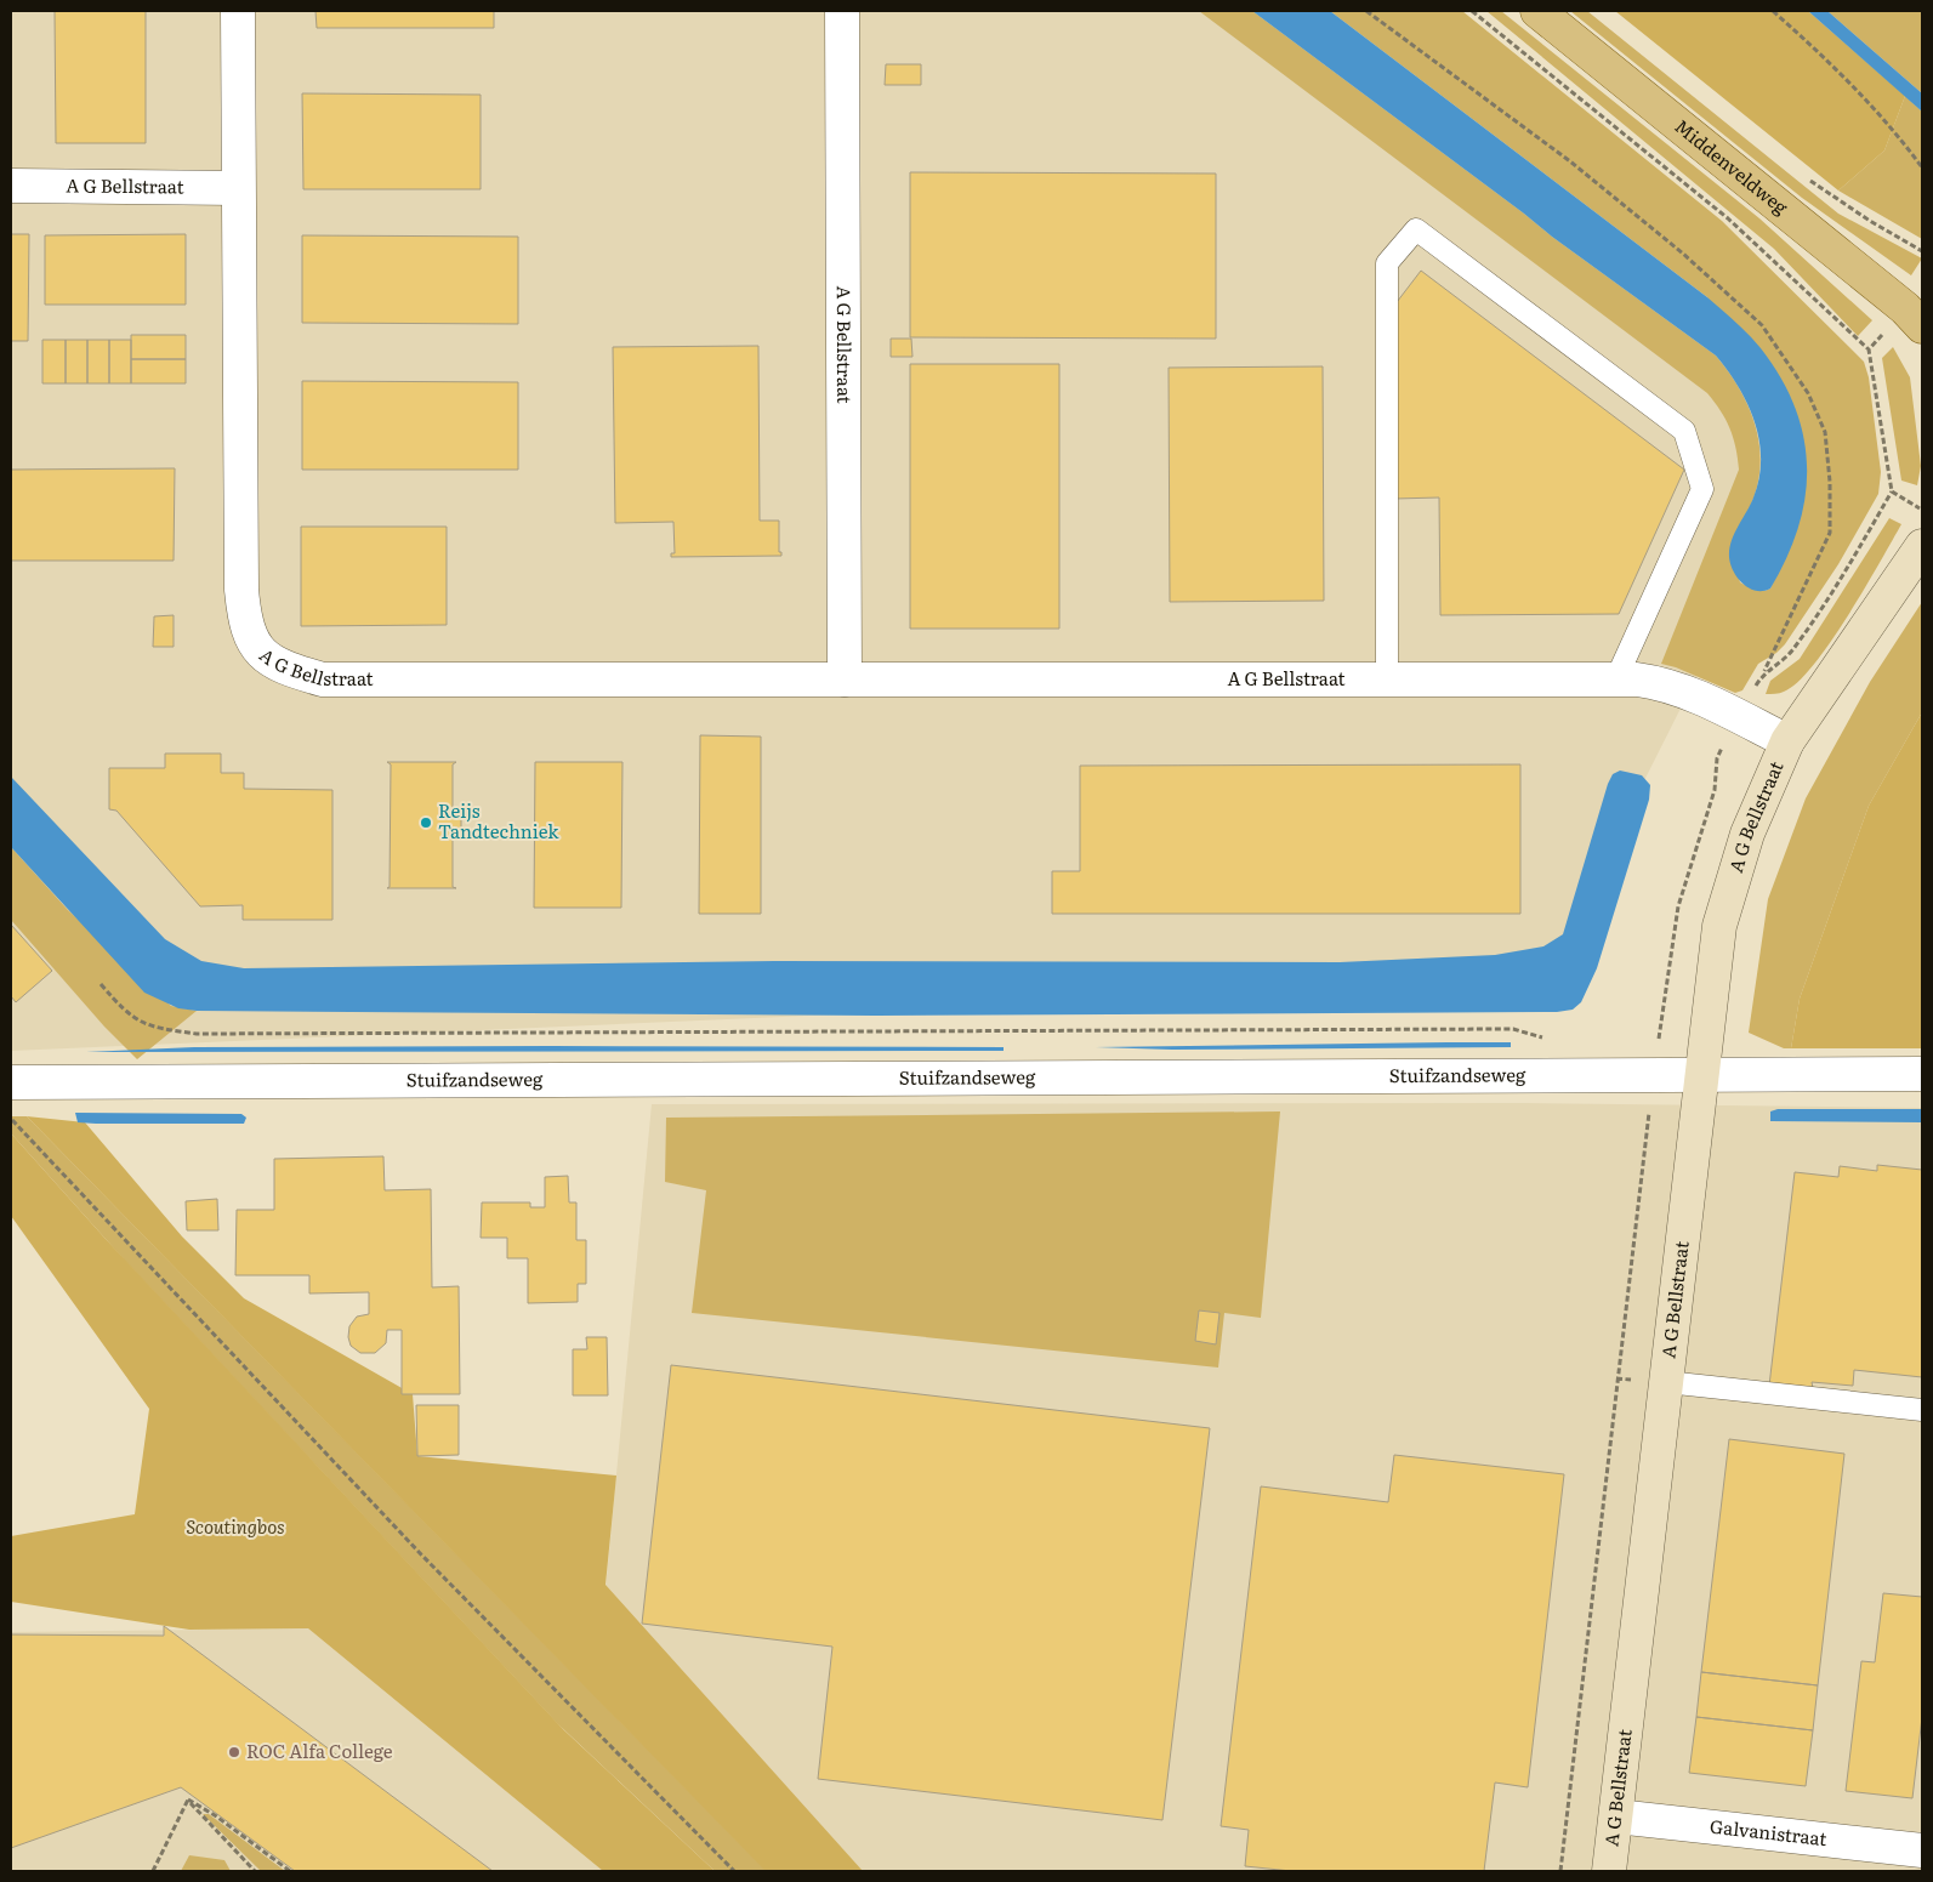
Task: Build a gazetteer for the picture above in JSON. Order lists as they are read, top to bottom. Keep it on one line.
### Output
{"streets":{"main road":["Middenveldweg"],"street":["A G Bellstraat","Stuifzandseweg","Galvanistraat"]},"crossings":[["A G Bellstraat","Stuifzandseweg"],["A G Bellstraat","Galvanistraat"]],"parks":["Scoutingbos"],"places":["Reijs Tandtechniek","ROC Alfa College"]}
